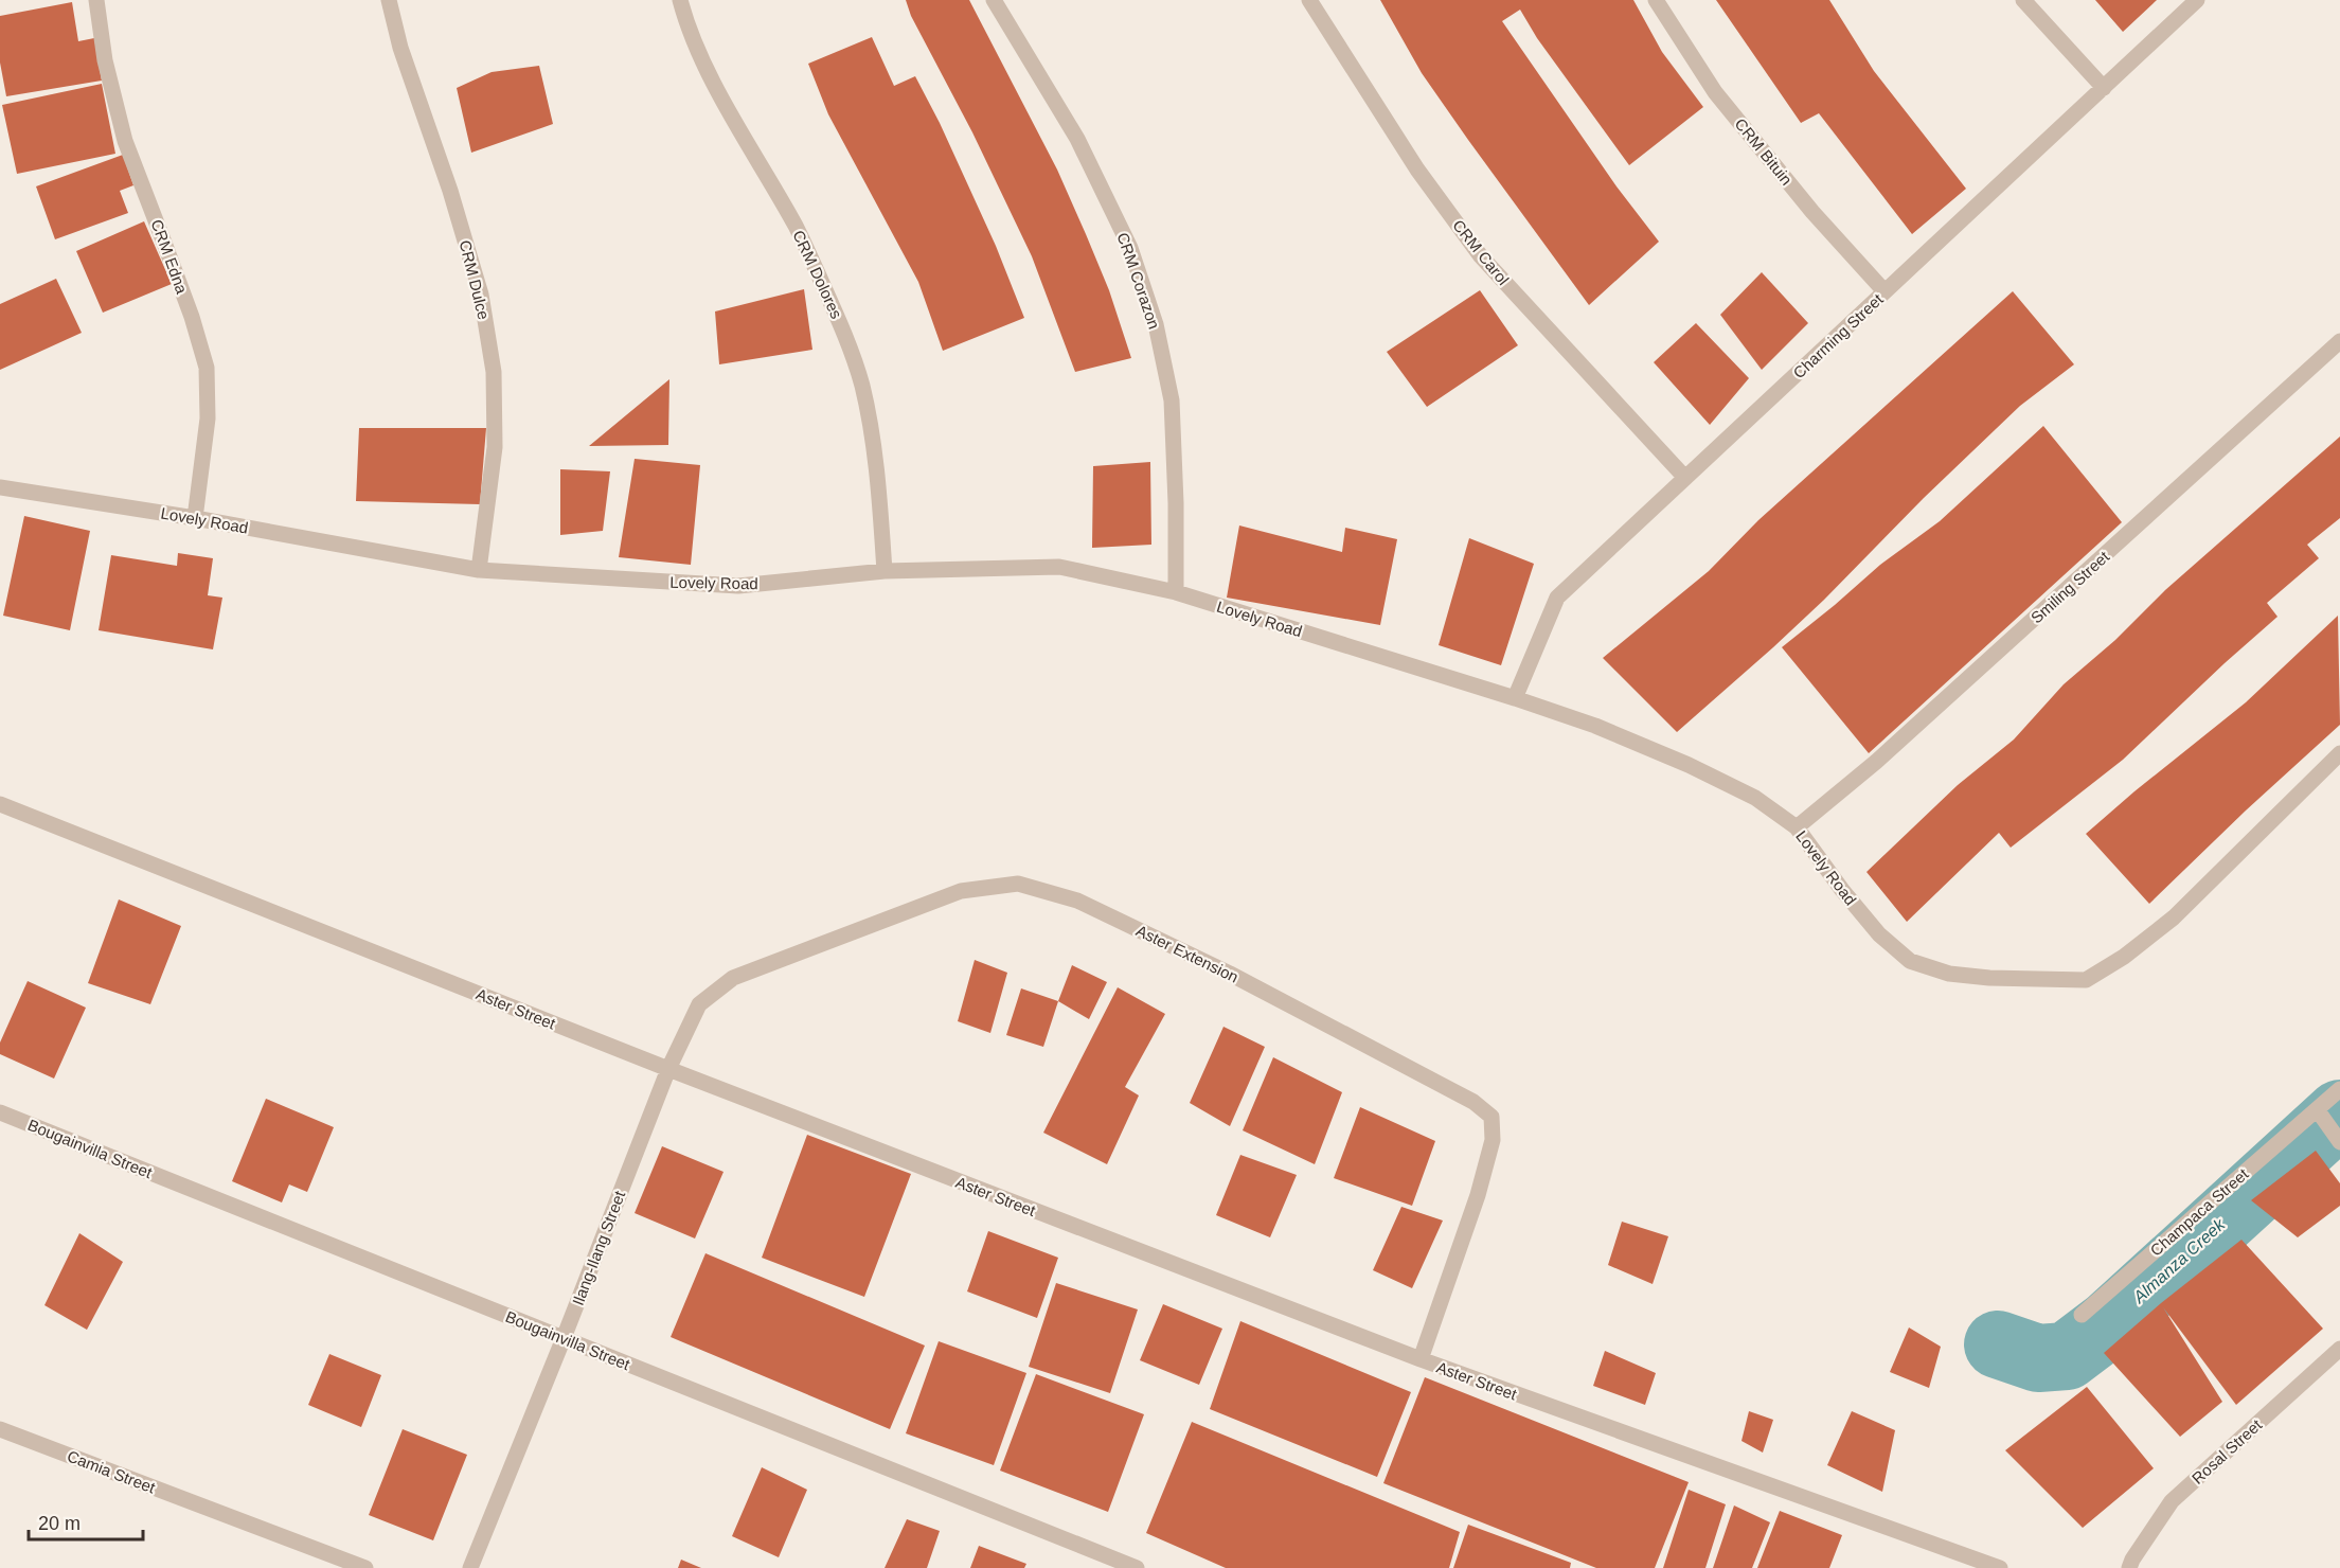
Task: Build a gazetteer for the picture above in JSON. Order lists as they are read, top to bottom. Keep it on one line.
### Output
{"streets":{"street":["CRM Bituin","CRM Carol","CRM Edna","CRM Dolores","CRM Dulce","CRM Corazon","Charming Street","Lovely Road","Smiling Street","Aster Extension","Aster Street","Bougainvilla Street","Champaca Street","Ilang-Ilang Street","Rosal Street","Camia Street"]},"crossings":[["CRM Bituin","Charming Street"],["CRM Carol","Charming Street"],["CRM Edna","Lovely Road"],["CRM Dolores","Lovely Road"],["CRM Dulce","Lovely Road"],["CRM Corazon","Lovely Road"],["Charming Street","Lovely Road"],["Lovely Road","Smiling Street"],["Aster Extension","Aster Street"],["Aster Extension","Ilang-Ilang Street"],["Aster Street","Ilang-Ilang Street"],["Bougainvilla Street","Ilang-Ilang Street"]],"water":["Almanza Creek"],"scale_bar":"20 m"}
